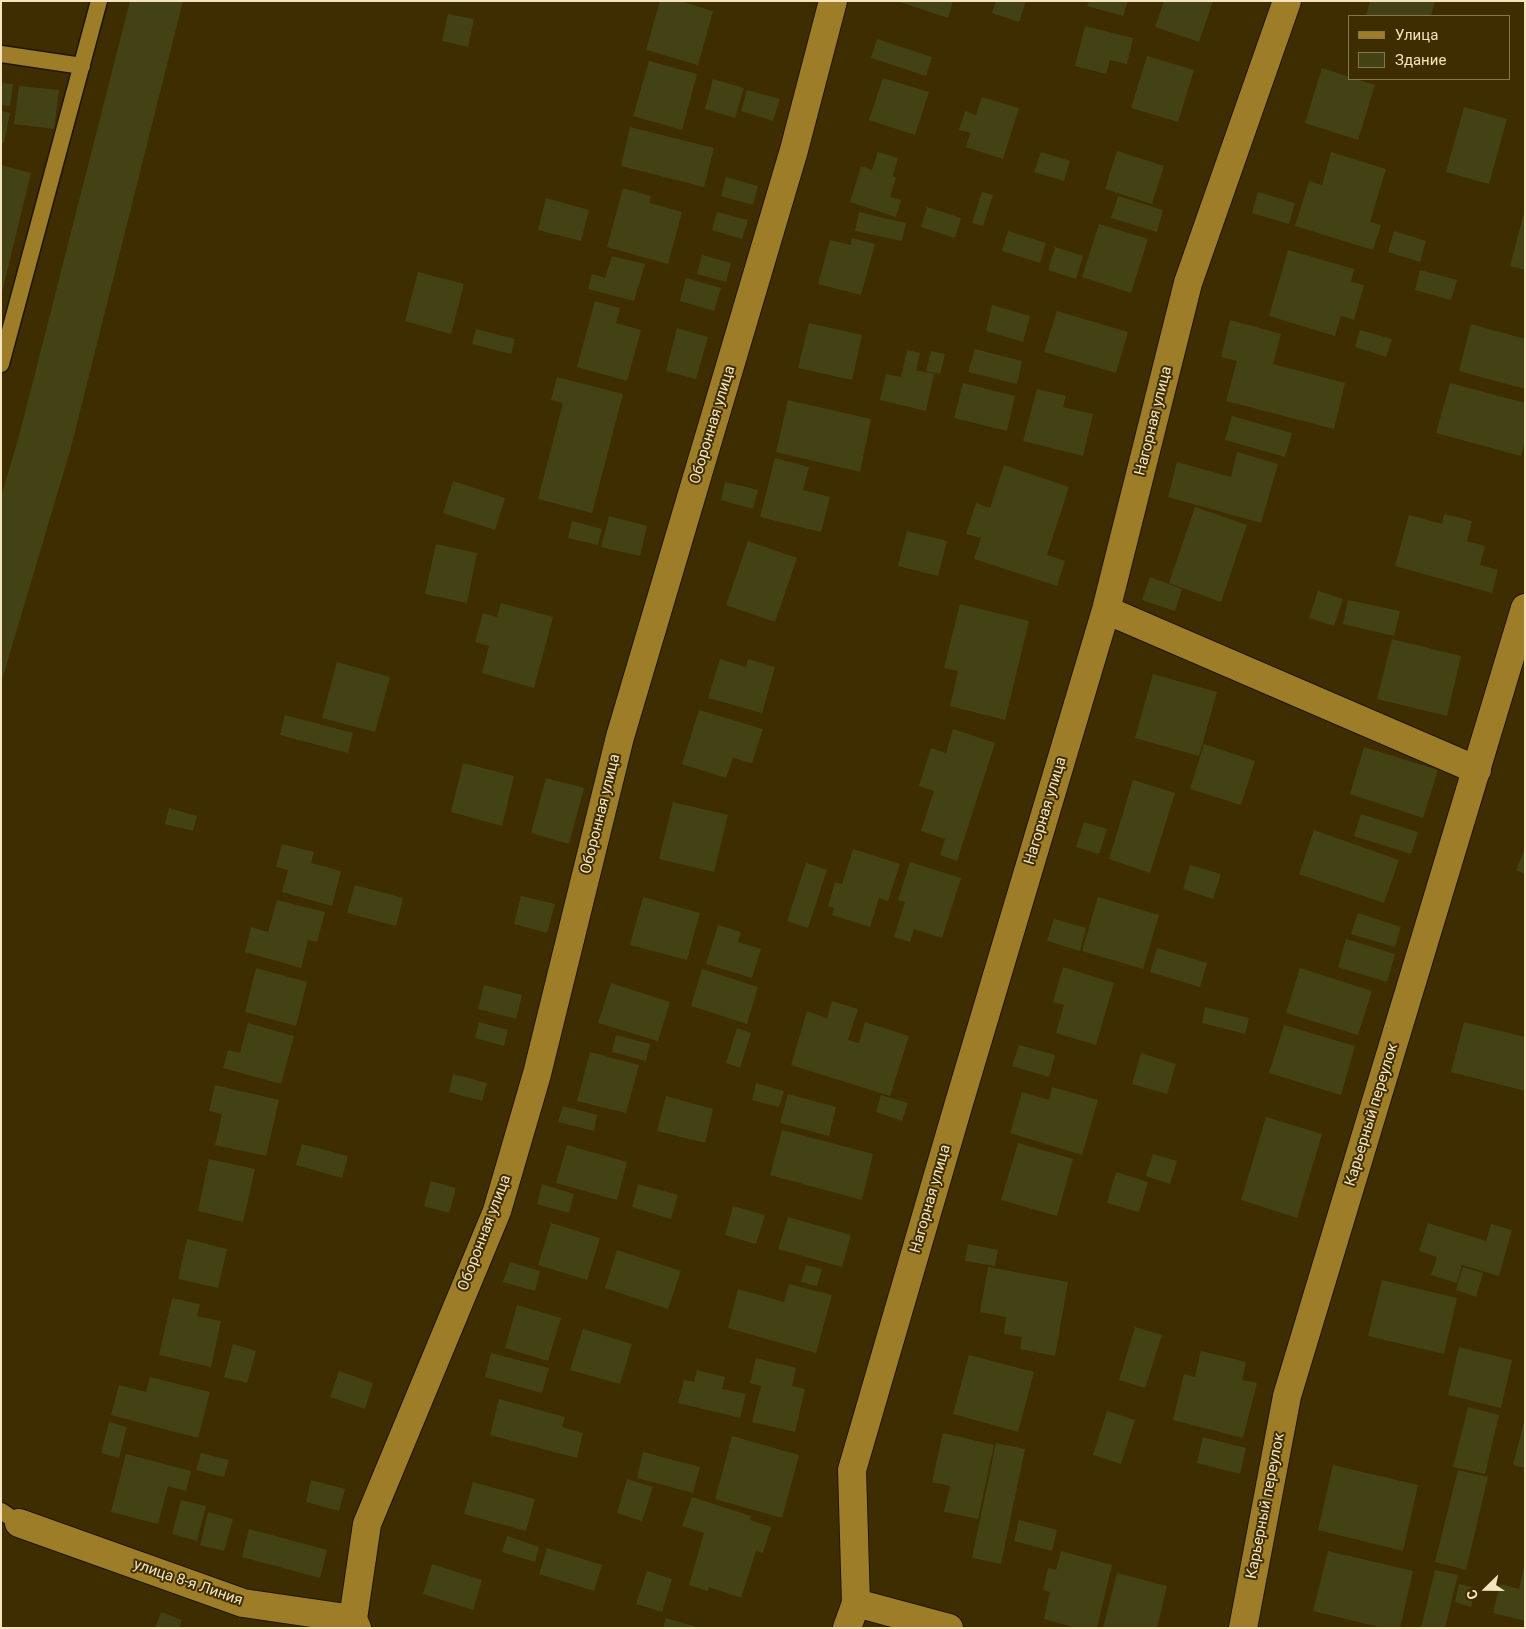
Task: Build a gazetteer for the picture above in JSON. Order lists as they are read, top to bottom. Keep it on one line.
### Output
{"streets":{"street":["Нагорная улица","Оборонная улица","Карьерный переулок","улица 8-я Линия"]},"crossings":[["Оборонная улица","улица 8-я Линия"]],"legend":["Улица","Здание"],"north":"left"}
